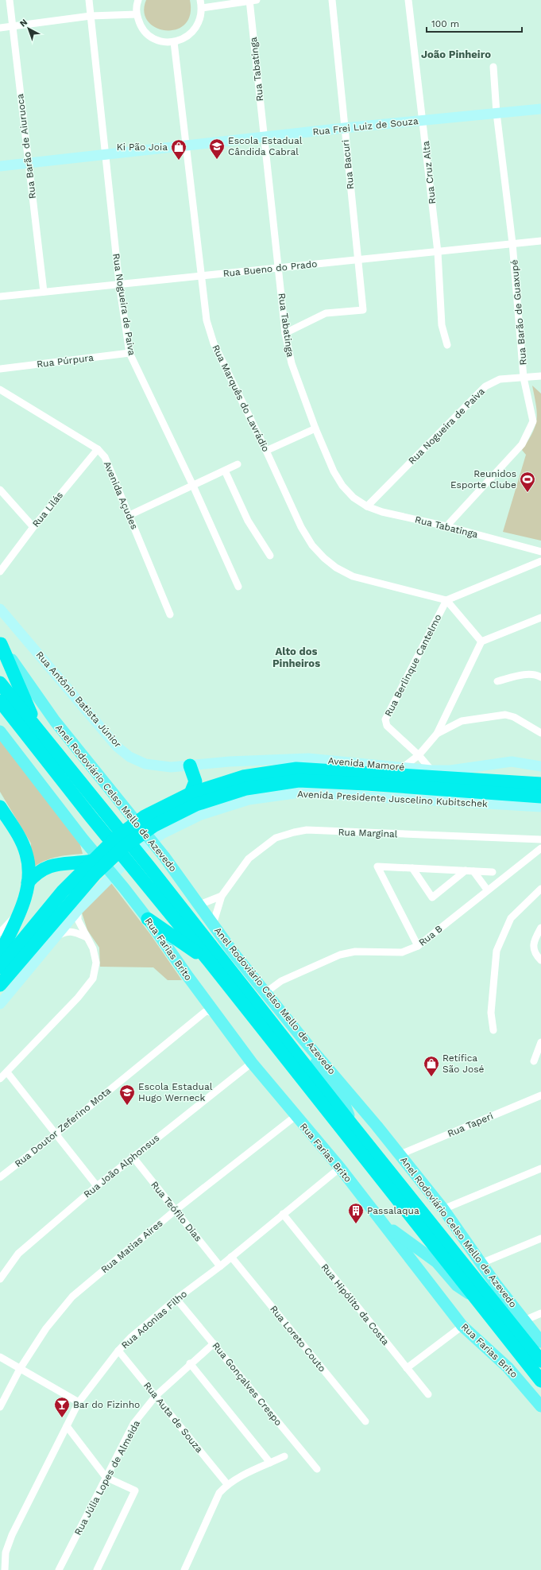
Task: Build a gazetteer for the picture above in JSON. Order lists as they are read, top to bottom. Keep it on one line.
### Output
{"streets":{"highway":["Anel Rodoviário Celso Mello de Azevedo","Avenida Presidente Juscelino Kubitschek"],"main road":["Rua Farias Brito"],"street":["Rua Tabatinga","Rua Frei Luiz de Souza","Rua Barão de Aiuruoca","Rua Bacuri","Rua Cruz Alta","Rua Bueno do Prado","Rua Nogueira de Paiva","Rua Barão de Guaxupé","Rua Púrpura","Rua Marquês do Lavrádio","Avenida Açudes","Rua Lilás","Rua Berlinque Cantelmo","Rua Antônio Batista Júnior","Avenida Mamoré","Rua Marginal","Rua B","Rua Taperi","Rua Doutor Zeferino Mota","Rua João Alphonsus","Rua Teófilo Dias","Rua Matias Aires","Rua Hipólito da Costa","Rua Adonias Filho","Rua Loreto Couto","Rua Gonçalves Crespo","Rua Auta de Souza","Rua Júlia Lopes de Almeida"]},"crossings":[["Rua Tabatinga","Rua Frei Luiz de Souza"],["Rua Tabatinga","Rua Bacuri"],["Rua Tabatinga","Rua Bueno do Prado"],["Rua Tabatinga","Rua Nogueira de Paiva"],["Rua Tabatinga","Rua Barão de Guaxupé"],["Rua Frei Luiz de Souza","Rua Barão de Aiuruoca"],["Rua Frei Luiz de Souza","Rua Bacuri"],["Rua Frei Luiz de Souza","Rua Cruz Alta"],["Rua Frei Luiz de Souza","Rua Nogueira de Paiva"],["Rua Frei Luiz de Souza","Rua Barão de Guaxupé"],["Rua Frei Luiz de Souza","Rua Marquês do Lavrádio"],["Rua Barão de Aiuruoca","Rua Bueno do Prado"],["Rua Bacuri","Rua Bueno do Prado"],["Rua Cruz Alta","Rua Bueno do Prado"],["Rua Bueno do Prado","Rua Nogueira de Paiva"],["Rua Bueno do Prado","Rua Barão de Guaxupé"],["Rua Bueno do Prado","Rua Marquês do Lavrádio"],["Rua Nogueira de Paiva","Rua Barão de Guaxupé"],["Rua Nogueira de Paiva","Rua Púrpura"],["Rua Marquês do Lavrádio","Rua Berlinque Cantelmo"],["Avenida Açudes","Rua Lilás"],["Rua Berlinque Cantelmo","Avenida Mamoré"],["Rua Antônio Batista Júnior","Avenida Mamoré"],["Anel Rodoviário Celso Mello de Azevedo","Rua Marginal"],["Anel Rodoviário Celso Mello de Azevedo","Rua B"],["Anel Rodoviário Celso Mello de Azevedo","Rua Taperi"],["Rua Farias Brito","Rua Doutor Zeferino Mota"],["Rua Farias Brito","Rua João Alphonsus"],["Rua Farias Brito","Rua Matias Aires"],["Rua Farias Brito","Rua Adonias Filho"],["Rua João Alphonsus","Rua Teófilo Dias"],["Rua Teófilo Dias","Rua Matias Aires"],["Rua Teófilo Dias","Rua Adonias Filho"],["Rua Hipólito da Costa","Rua Adonias Filho"],["Rua Adonias Filho","Rua Loreto Couto"],["Rua Adonias Filho","Rua Gonçalves Crespo"],["Rua Adonias Filho","Rua Auta de Souza"],["Rua Gonçalves Crespo","Rua Júlia Lopes de Almeida"],["Rua Auta de Souza","Rua Júlia Lopes de Almeida"]],"districts":["João Pinheiro","Alto dos Pinheiros"],"places":{"school or university":["Escola Estadual Cândida Cabral","Escola Estadual Hugo Werneck"],"shop":["Ki Pão Joia","Retífica São José"],"sports":["Reunidos Esporte Clube"],"building":["Passalaqua"],"bar":["Bar do Fizinho"]},"scale_bar":"100 m","north":"top left"}
